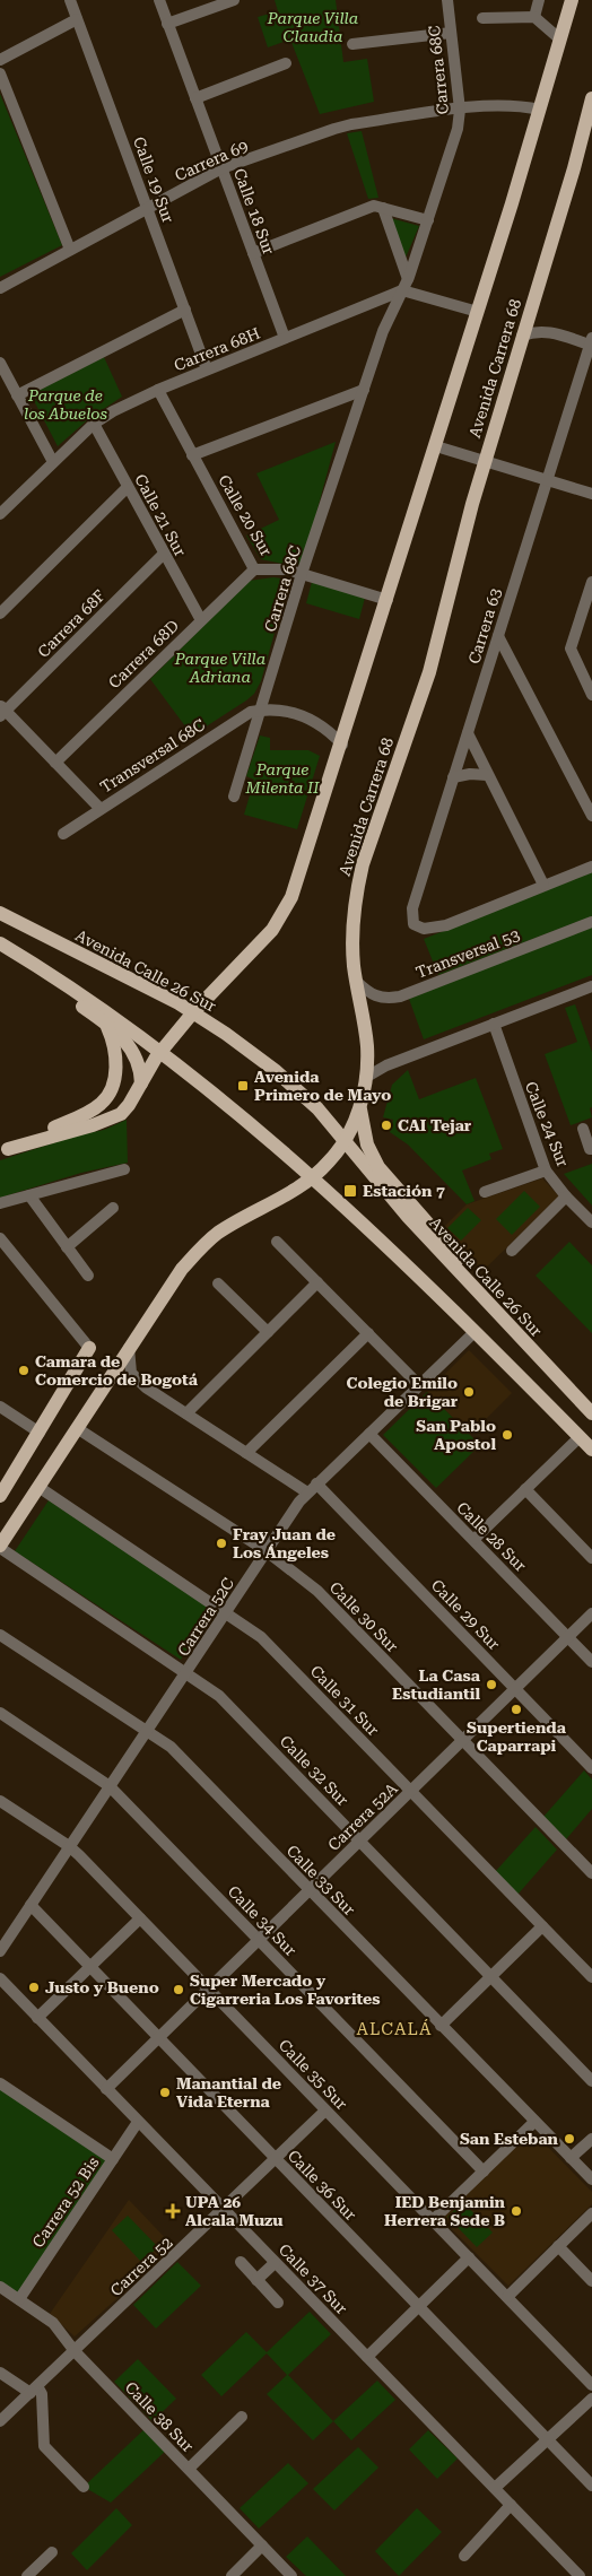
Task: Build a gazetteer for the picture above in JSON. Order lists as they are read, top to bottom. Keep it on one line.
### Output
{"streets":{"main road":["Avenida Carrera 68","Avenida Calle 26 Sur"],"street":["Carrera 68C","Carrera 69","Calle 19 Sur","Calle 18 Sur","Carrera 68H","Calle 21 Sur","Calle 20 Sur","Carrera 68F","Carrera 63","Carrera 68D","Transversal 68C","Transversal 53","Calle 24 Sur","Calle 28 Sur","Calle 29 Sur","Carrera 52C","Calle 30 Sur","Calle 31 Sur","Calle 32 Sur","Carrera 52A","Calle 33 Sur","Calle 34 Sur","Calle 35 Sur","Calle 36 Sur","Carrera 52 Bis","Carrera 52","Calle 37 Sur","Calle 38 Sur"]},"crossings":[["Carrera 68C","Carrera 69"],["Carrera 68C","Carrera 68H"],["Carrera 68C","Calle 20 Sur"],["Carrera 68C","Transversal 68C"],["Carrera 69","Calle 19 Sur"],["Carrera 69","Calle 18 Sur"],["Carrera 69","Avenida Carrera 68"],["Calle 19 Sur","Carrera 68H"],["Calle 18 Sur","Carrera 68H"],["Carrera 68H","Calle 21 Sur"],["Carrera 68H","Calle 20 Sur"],["Avenida Carrera 68","Calle 20 Sur"],["Avenida Carrera 68","Transversal 53"],["Avenida Carrera 68","Calle 30 Sur"],["Avenida Carrera 68","Calle 31 Sur"],["Avenida Carrera 68","Calle 32 Sur"],["Calle 21 Sur","Carrera 68F"],["Calle 21 Sur","Carrera 68D"],["Calle 20 Sur","Carrera 68D"],["Calle 28 Sur","Carrera 52C"],["Calle 28 Sur","Carrera 52A"],["Calle 29 Sur","Carrera 52C"],["Calle 29 Sur","Carrera 52A"],["Carrera 52C","Calle 30 Sur"],["Carrera 52C","Calle 31 Sur"],["Carrera 52C","Calle 32 Sur"],["Carrera 52C","Calle 33 Sur"],["Carrera 52C","Calle 34 Sur"],["Carrera 52C","Calle 35 Sur"],["Carrera 52C","Calle 36 Sur"],["Calle 30 Sur","Carrera 52A"],["Calle 31 Sur","Carrera 52A"],["Calle 32 Sur","Carrera 52A"],["Carrera 52A","Calle 33 Sur"],["Carrera 52A","Calle 34 Sur"],["Carrera 52A","Calle 35 Sur"],["Carrera 52A","Calle 36 Sur"],["Carrera 52A","Calle 37 Sur"],["Calle 35 Sur","Carrera 52"],["Calle 36 Sur","Carrera 52"],["Carrera 52 Bis","Calle 37 Sur"],["Carrera 52 Bis","Calle 38 Sur"],["Carrera 52","Calle 37 Sur"],["Carrera 52","Calle 38 Sur"]],"districts":["ALCALÁ"],"parks":["Parque Villa Claudia","Parque de los Abuelos","Parque Villa Adriana","Parque Milenta II"],"places":{"transit":["Avenida Primero de Mayo","Estación 7"],"other":["CAI Tejar","Camara de Comercio de Bogotá","Colegio Emilo de Brigar","San Pablo Apostol","Fray Juan de Los Ángeles","La Casa Estudiantil","Supertienda Caparrapi","Justo y Bueno","Super Mercado y Cigarreria Los Favorites","Manantial de Vida Eterna","San Esteban","IED Benjamin Herrera Sede B"],"health":["UPA 26 Alcala Muzu"]}}
